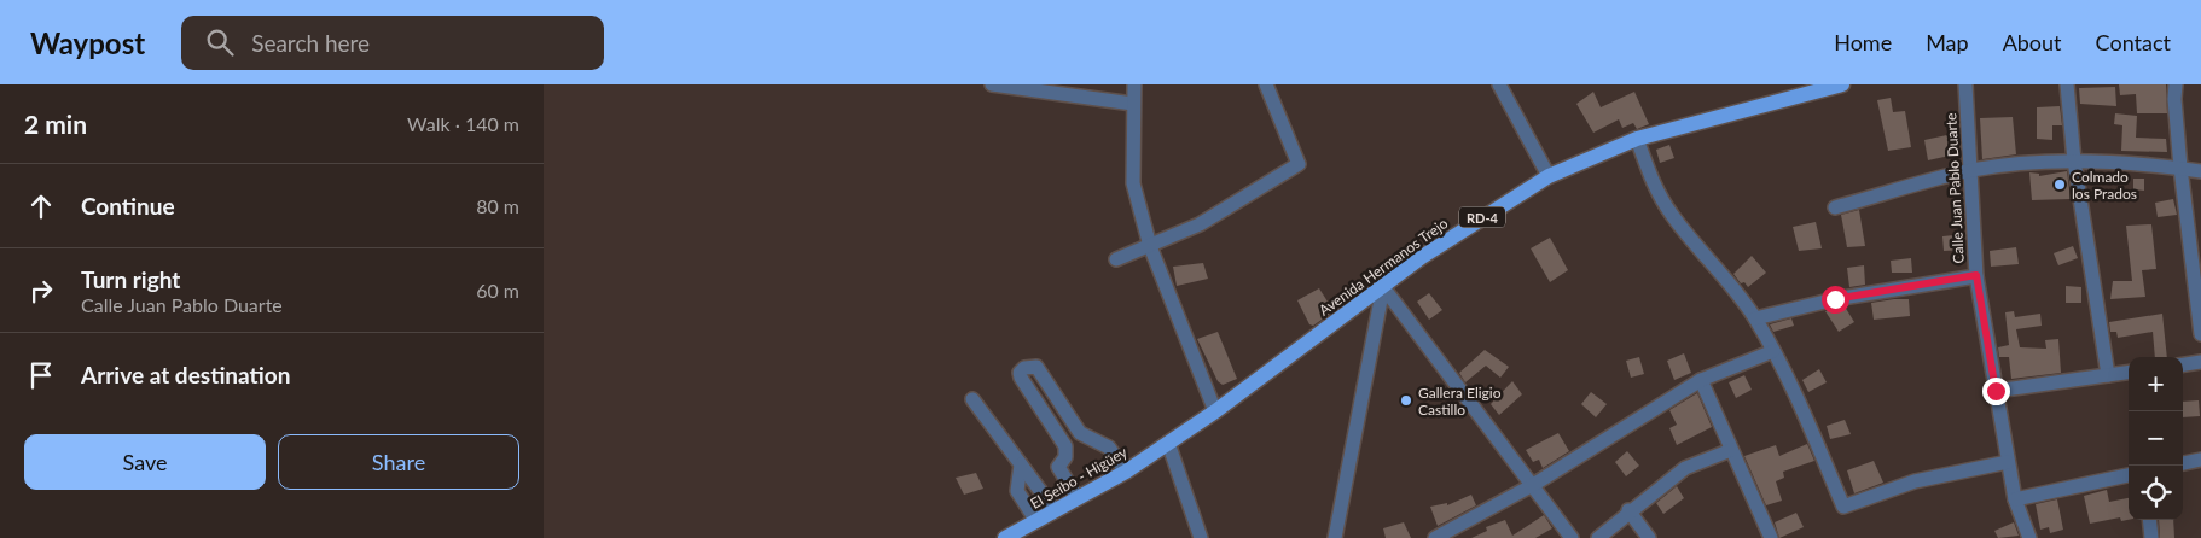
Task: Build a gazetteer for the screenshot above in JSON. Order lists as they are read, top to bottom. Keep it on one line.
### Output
{"streets":{"main road":["RD-4","Avenida Hermanos Trejo","El Seibo - Higüey"],"street":["Calle Juan Pablo Duarte"]},"crossings":[["Avenida Hermanos Trejo","El Seibo - Higüey"]],"places":["Colmado los Prados","Gallera Eligio Castillo"],"page":{"header":"Waypost","search":"Search here","nav":["Home","Map","About","Contact"],"heading":["2 min","Walk · 140 m"],"list":[["Continue","80 m"],["Turn right","Calle Juan Pablo Duarte","60 m"],"Arrive at destination"],"map_buttons":["+","−"],"buttons":["Save","Share"]}}
